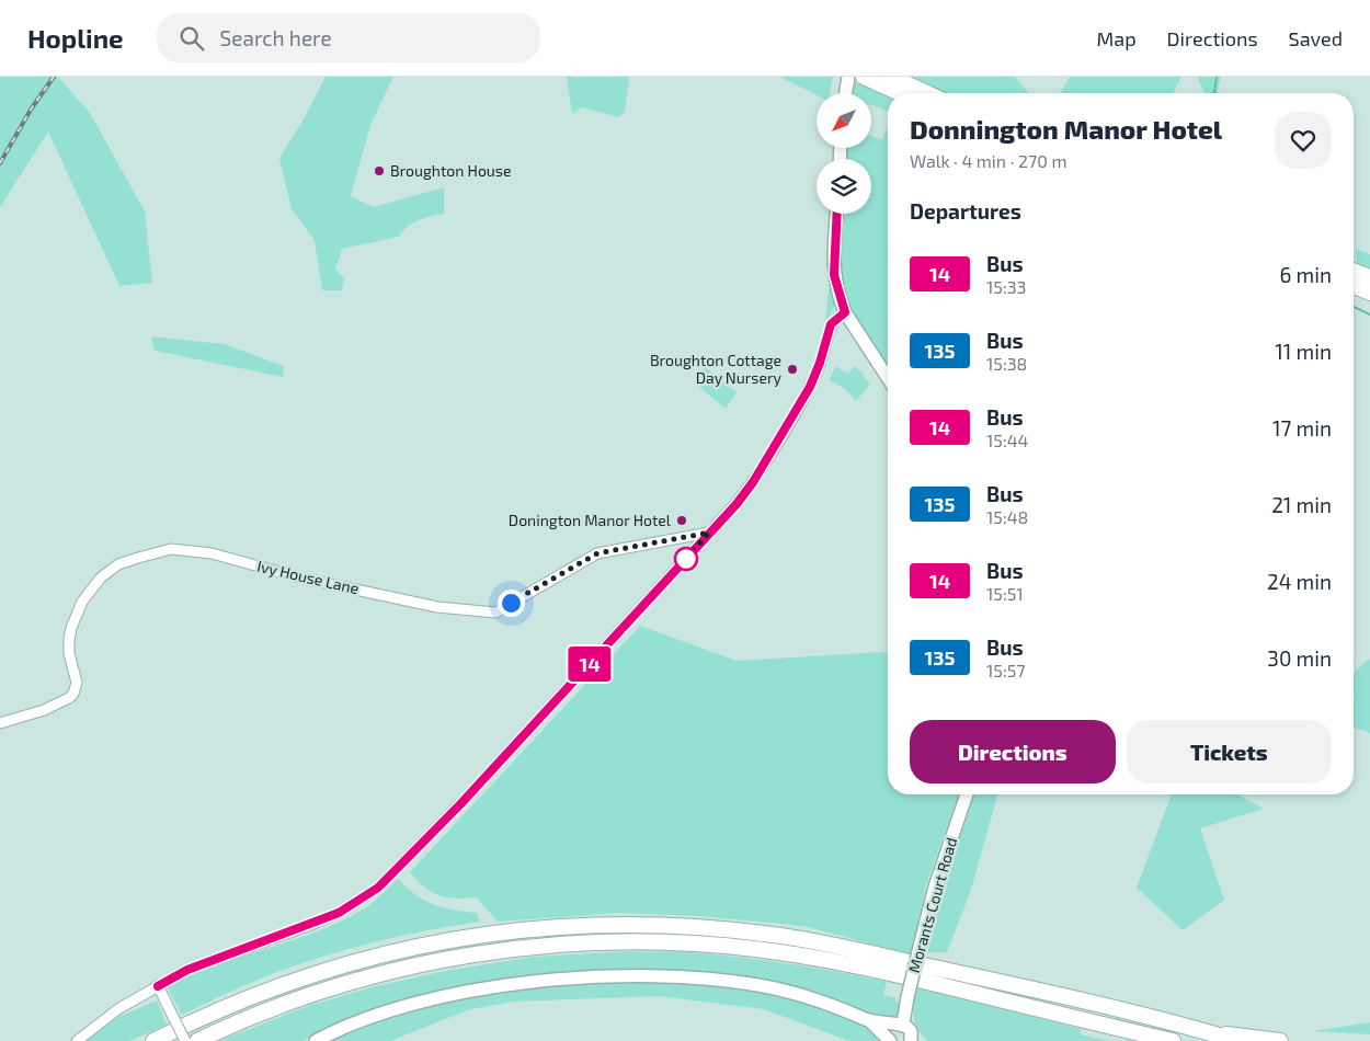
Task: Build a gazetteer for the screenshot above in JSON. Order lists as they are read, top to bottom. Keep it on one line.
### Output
{"streets":{"main road":["Morants Court Road"],"street":["Ivy House Lane"]},"places":["Broughton House","Broughton Cottage Day Nursery","Donington Manor Hotel"],"lines":["bus line 14"],"north":"bottom left","page":{"header":"Hopline","search":"Search here","nav":["Map","Directions","Saved"],"on_map":"14","heading":[["Donnington Manor Hotel","Walk · 4 min · 270 m"],"Departures"],"list":[{"mark":"14","name":"Bus","note":"15:33","value":"6 min"},{"mark":"135","name":"Bus","note":"15:38","value":"11 min"},{"mark":"14","name":"Bus","note":"15:44","value":"17 min"},{"mark":"135","name":"Bus","note":"15:48","value":"21 min"},{"mark":"14","name":"Bus","note":"15:51","value":"24 min"},{"mark":"135","name":"Bus","note":"15:57","value":"30 min"}],"buttons":["Directions","Tickets"]}}
